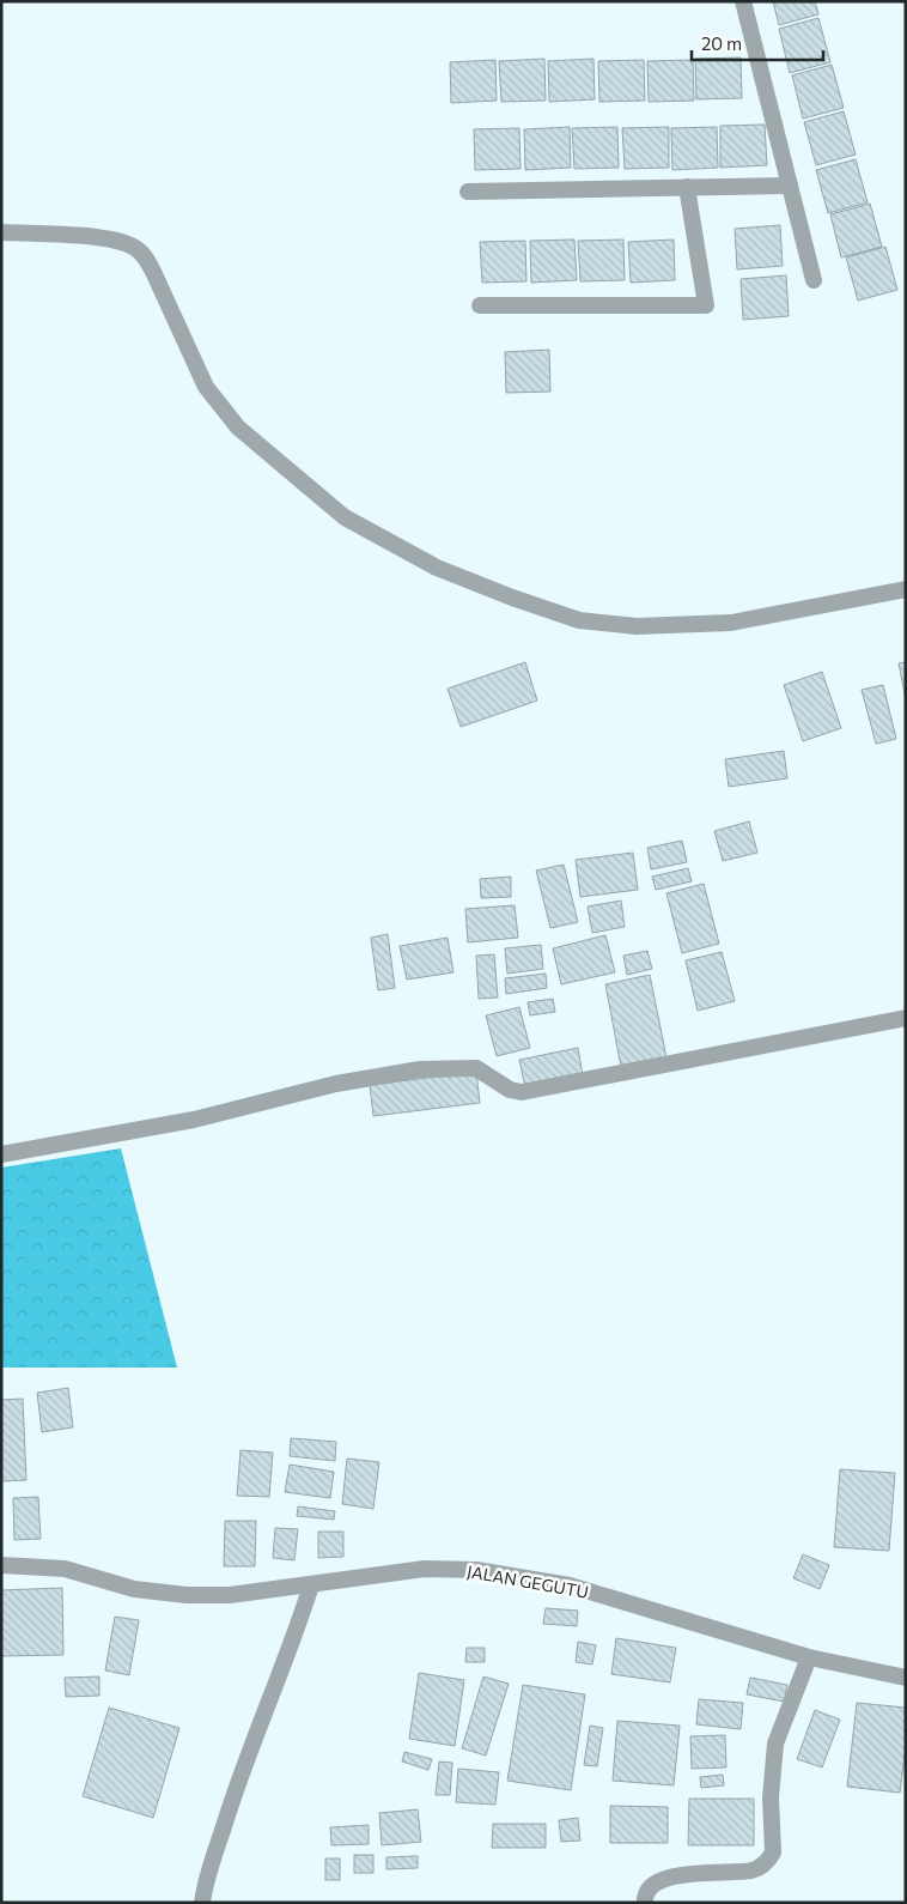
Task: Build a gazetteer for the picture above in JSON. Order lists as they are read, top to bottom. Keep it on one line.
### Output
{"streets":{"street":["JALAN GEGUTU"]},"scale_bar":"20 m"}
